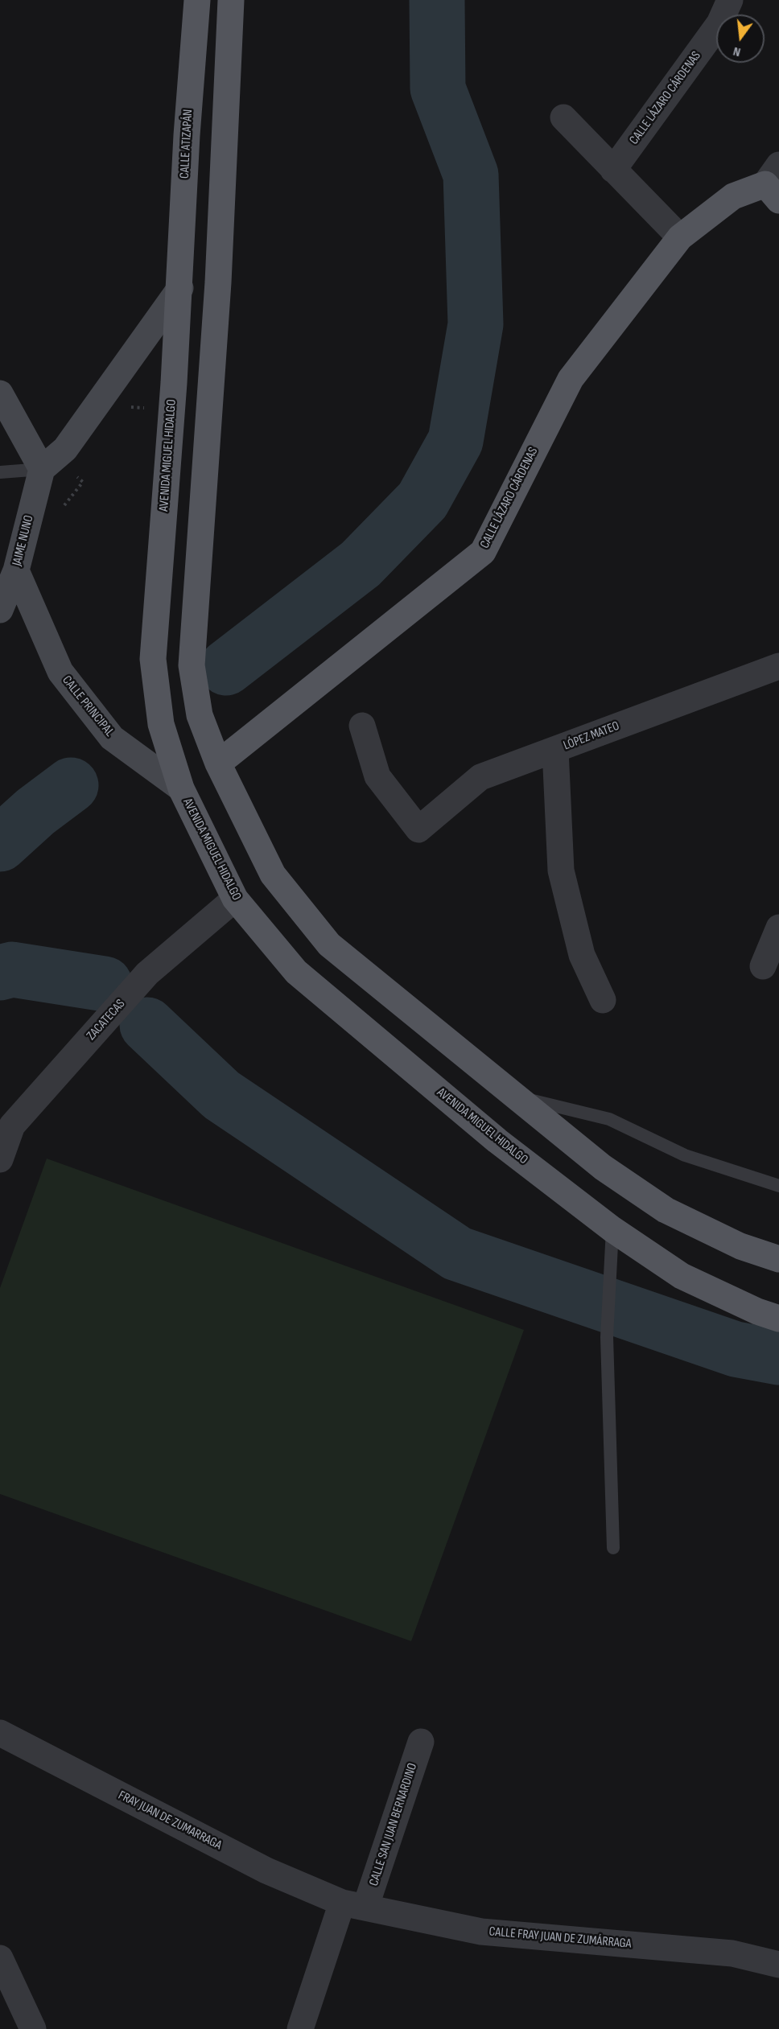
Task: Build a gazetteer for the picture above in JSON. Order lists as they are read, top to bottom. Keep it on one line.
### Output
{"streets":{"main road":["CALLE LÁZARO CÁRDENAS","CALLE ATIZAPÁN","AVENIDA MIGUEL HIDALGO"],"street":["JAIME NUNO","CALLE PRINCIPAL","LÓPEZ MATEO","ZACATECAS","FRAY JUAN DE ZUMARRAGA","CALLE SAN JUAN BERNARDINO","CALLE FRAY JUAN DE ZUMÁRRAGA"]},"crossings":[["CALLE ATIZAPÁN","AVENIDA MIGUEL HIDALGO"],["AVENIDA MIGUEL HIDALGO","CALLE PRINCIPAL"],["AVENIDA MIGUEL HIDALGO","ZACATECAS"],["JAIME NUNO","CALLE PRINCIPAL"],["FRAY JUAN DE ZUMARRAGA","CALLE SAN JUAN BERNARDINO"],["FRAY JUAN DE ZUMARRAGA","CALLE FRAY JUAN DE ZUMÁRRAGA"],["CALLE SAN JUAN BERNARDINO","CALLE FRAY JUAN DE ZUMÁRRAGA"]],"north":"bottom"}
